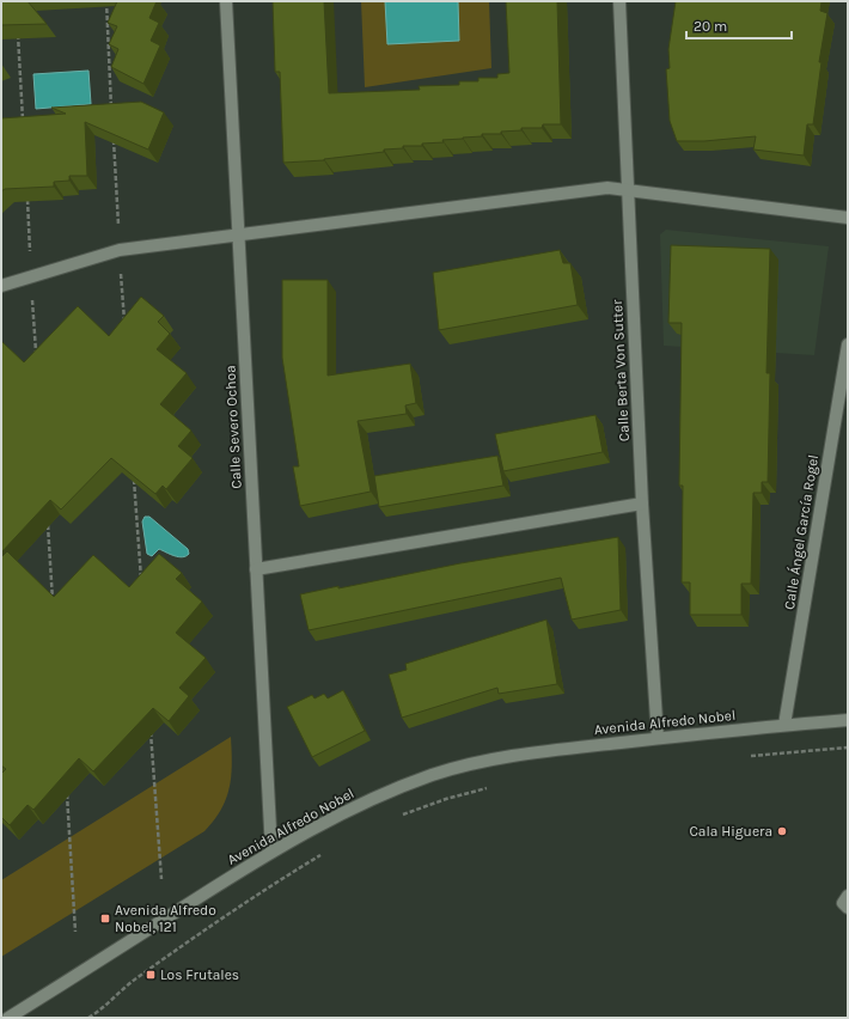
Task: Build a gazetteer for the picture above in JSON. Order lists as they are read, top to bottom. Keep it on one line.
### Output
{"streets":{"street":["Calle Berta Von Sutter","Calle Severo Ochoa","Calle Ángel García Rogel","Avenida Alfredo Nobel"]},"crossings":[["Calle Berta Von Sutter","Avenida Alfredo Nobel"],["Calle Severo Ochoa","Avenida Alfredo Nobel"],["Calle Ángel García Rogel","Avenida Alfredo Nobel"]],"places":{"other":["Cala Higuera"],"transit":["Avenida Alfredo Nobel, 121","Los Frutales"]},"scale_bar":"20 m"}
